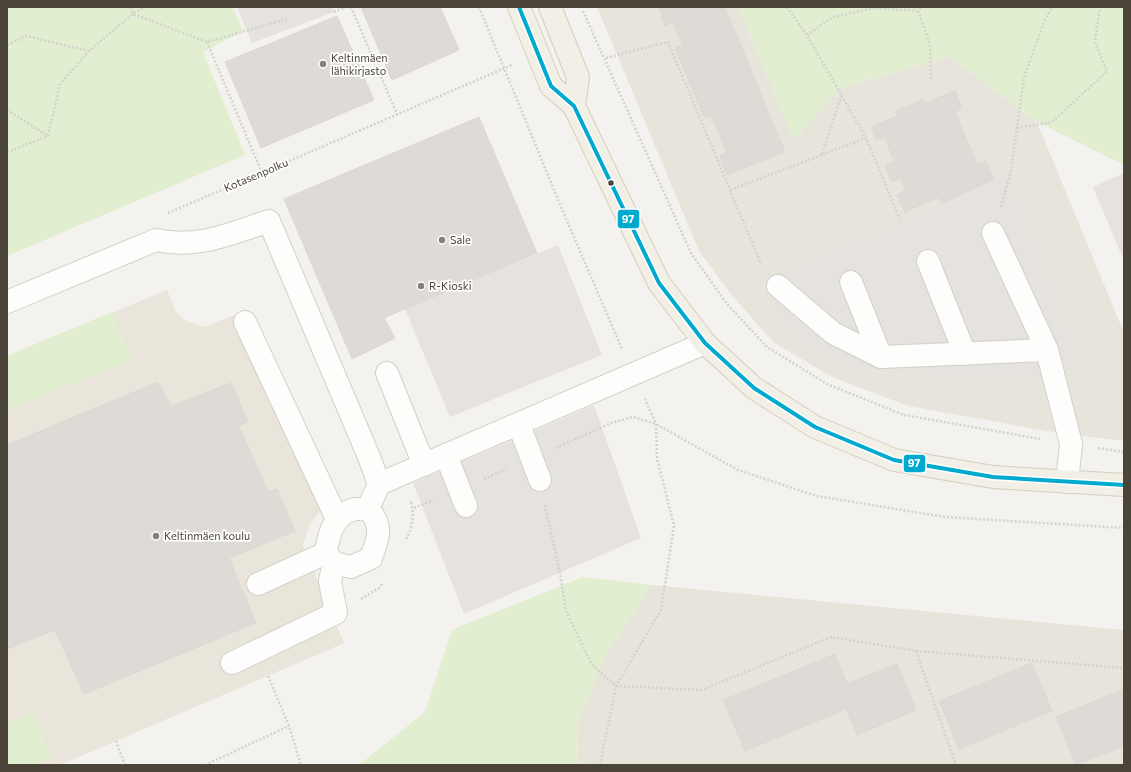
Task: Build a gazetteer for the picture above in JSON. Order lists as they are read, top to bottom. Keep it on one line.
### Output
{"streets":{"path":["Kotasenpolku"]},"places":["Keltinmäen lähikirjasto","Sale","R-Kioski","Keltinmäen koulu"],"lines":["transit line 97"]}
